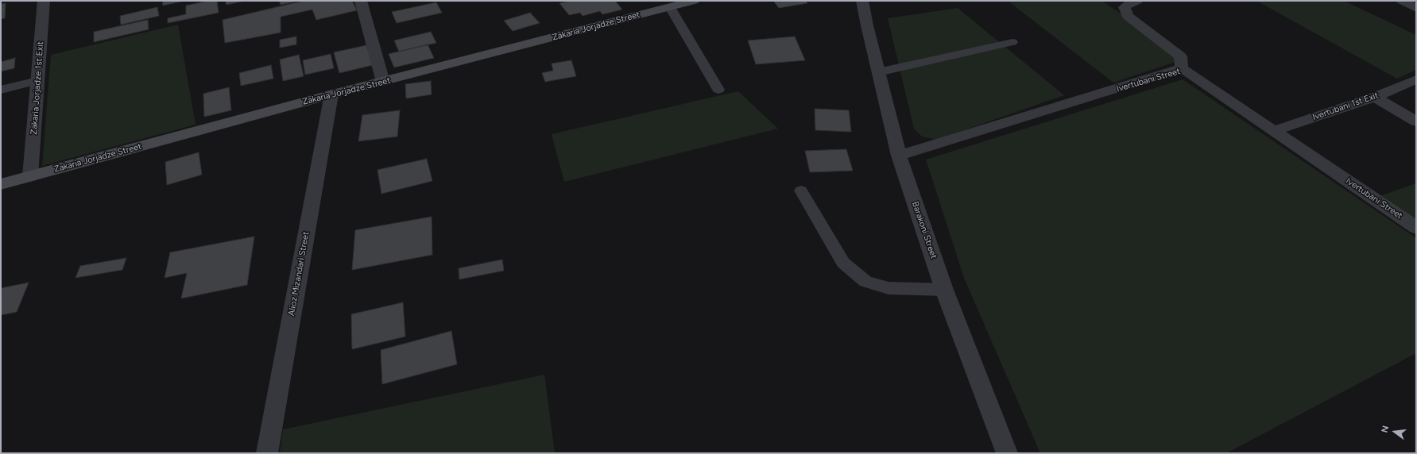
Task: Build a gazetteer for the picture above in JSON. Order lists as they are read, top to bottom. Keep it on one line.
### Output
{"streets":{"street":["Zakaria Jorjadze Street","Ivertubani Street","Zakaria Jorjadze 1st Exit","Ivertubani 1st Exit","Barakoni Street","Alioz Mizandari Street"]},"crossings":[["Zakaria Jorjadze Street","Zakaria Jorjadze 1st Exit"],["Zakaria Jorjadze Street","Alioz Mizandari Street"],["Ivertubani Street","Ivertubani 1st Exit"],["Ivertubani Street","Barakoni Street"]],"north":"left"}
